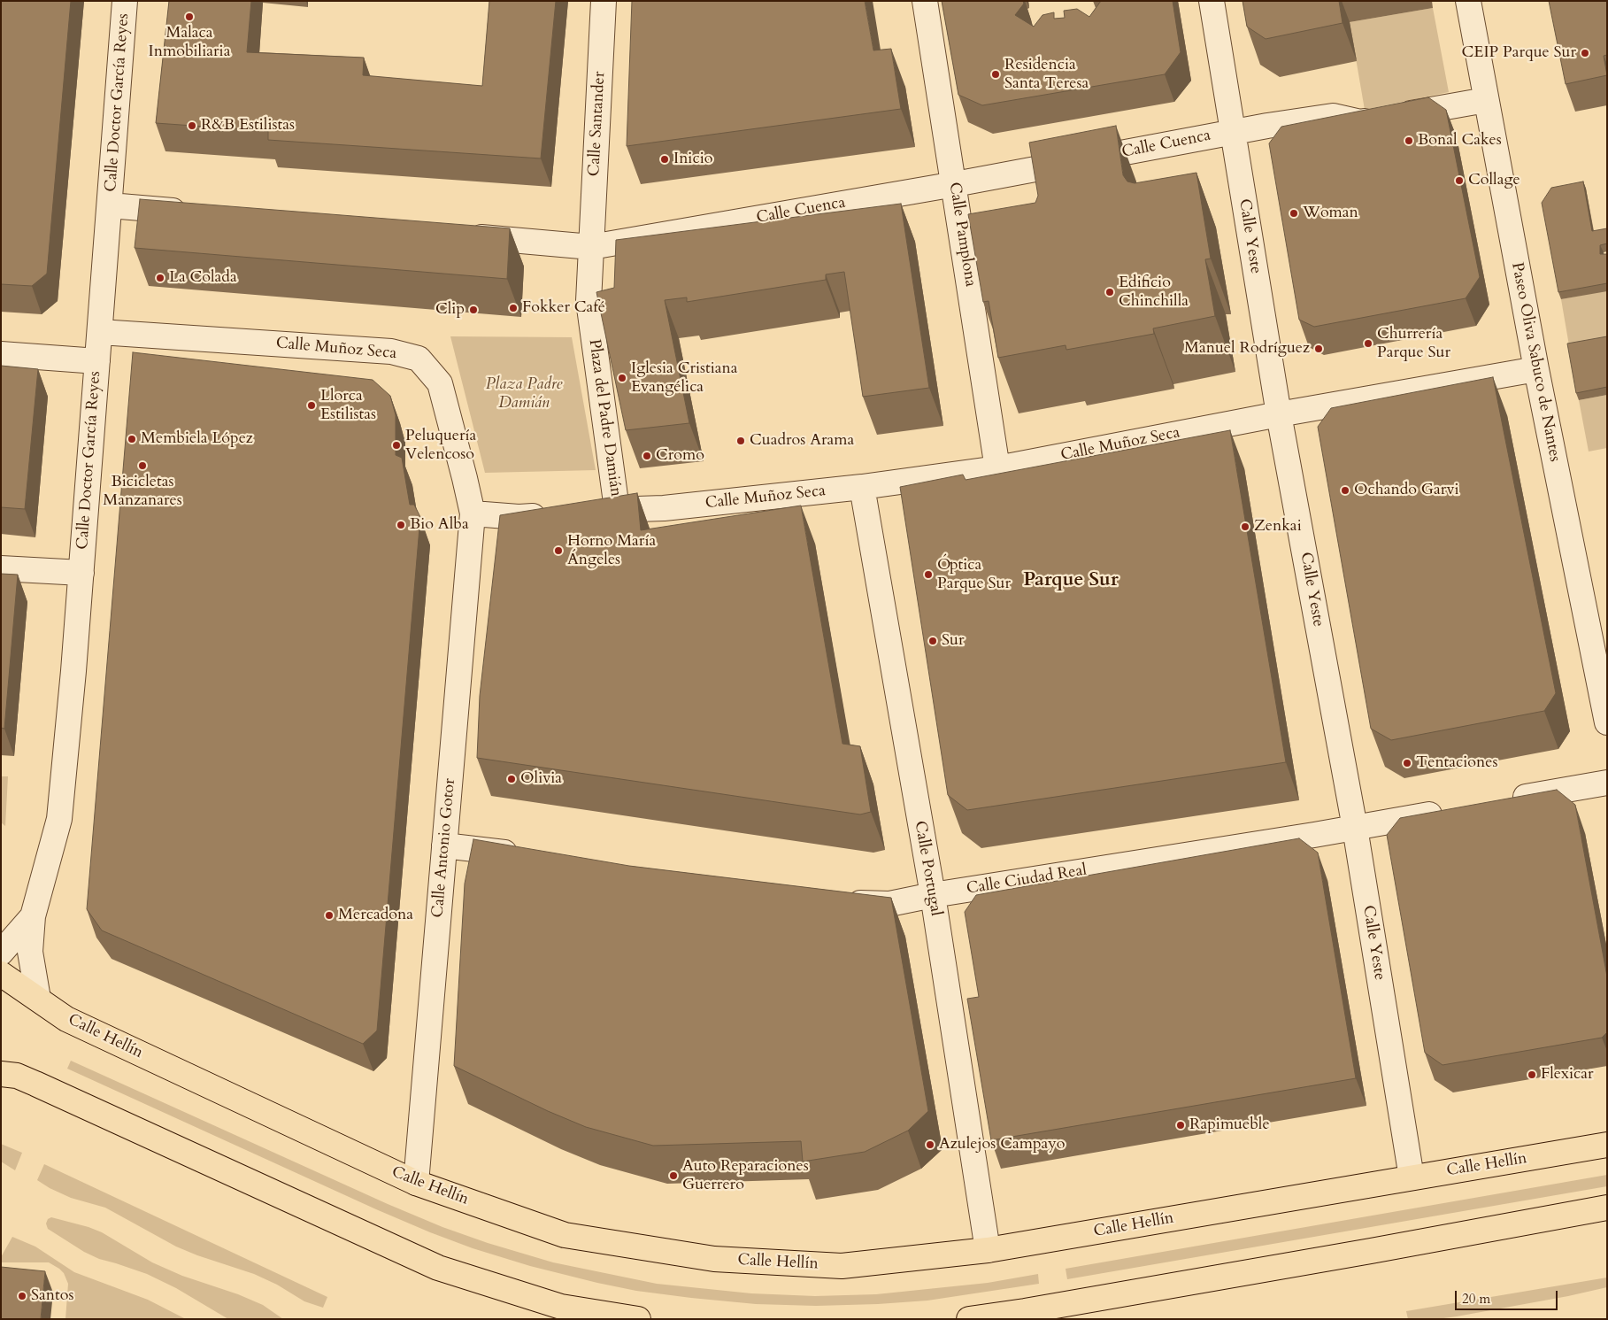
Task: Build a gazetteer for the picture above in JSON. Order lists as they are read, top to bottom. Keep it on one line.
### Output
{"streets":{"main road":["Calle Hellín"],"street":["Calle Doctor García Reyes","Calle Santander","Calle Cuenca","Calle Pamplona","Calle Yeste","Calle Muñoz Seca","Paseo Oliva Sabuco de Nantes","Plaza del Padre Damián","Calle Antonio Gotor","Calle Portugal","Calle Ciudad Real"]},"crossings":[["Calle Doctor García Reyes","Calle Muñoz Seca"],["Calle Doctor García Reyes","Calle Hellín"],["Calle Santander","Calle Cuenca"],["Calle Santander","Plaza del Padre Damián"],["Calle Cuenca","Calle Pamplona"],["Calle Cuenca","Calle Yeste"],["Calle Cuenca","Paseo Oliva Sabuco de Nantes"],["Calle Cuenca","Plaza del Padre Damián"],["Calle Pamplona","Calle Muñoz Seca"],["Calle Yeste","Calle Muñoz Seca"],["Calle Yeste","Calle Ciudad Real"],["Calle Yeste","Calle Hellín"],["Calle Muñoz Seca","Paseo Oliva Sabuco de Nantes"],["Calle Muñoz Seca","Plaza del Padre Damián"],["Calle Muñoz Seca","Calle Antonio Gotor"],["Calle Muñoz Seca","Calle Portugal"],["Calle Antonio Gotor","Calle Hellín"],["Calle Portugal","Calle Ciudad Real"],["Calle Portugal","Calle Hellín"]],"districts":["Parque Sur"],"parks":["Plaza Padre Damián"],"places":["Malaca Inmobiliaria","CEIP Parque Sur","Residencia Santa Teresa","R&B Estilistas","Bonal Cakes","Inicio","Collage","Woman","La Colada","Edificio Chinchilla","Fokker Café","Clip","Churrería Parque Sur","Manuel Rodríguez","Iglesia Cristiana Evangélica","Llorca Estilistas","Membiela López","Cuadros Arama","Peluquería Velencoso","Cromo","Bicicletas Manzanares","Ochando Garvi","Bio Alba","Zenkai","Horno María Ángeles","Óptica Parque Sur","Sur","Tentaciones","Olivia","Mercadona","Flexicar","Rapimueble","Azulejos Campayo","Auto Reparaciones Guerrero","Santos"],"scale_bar":"20 m"}
